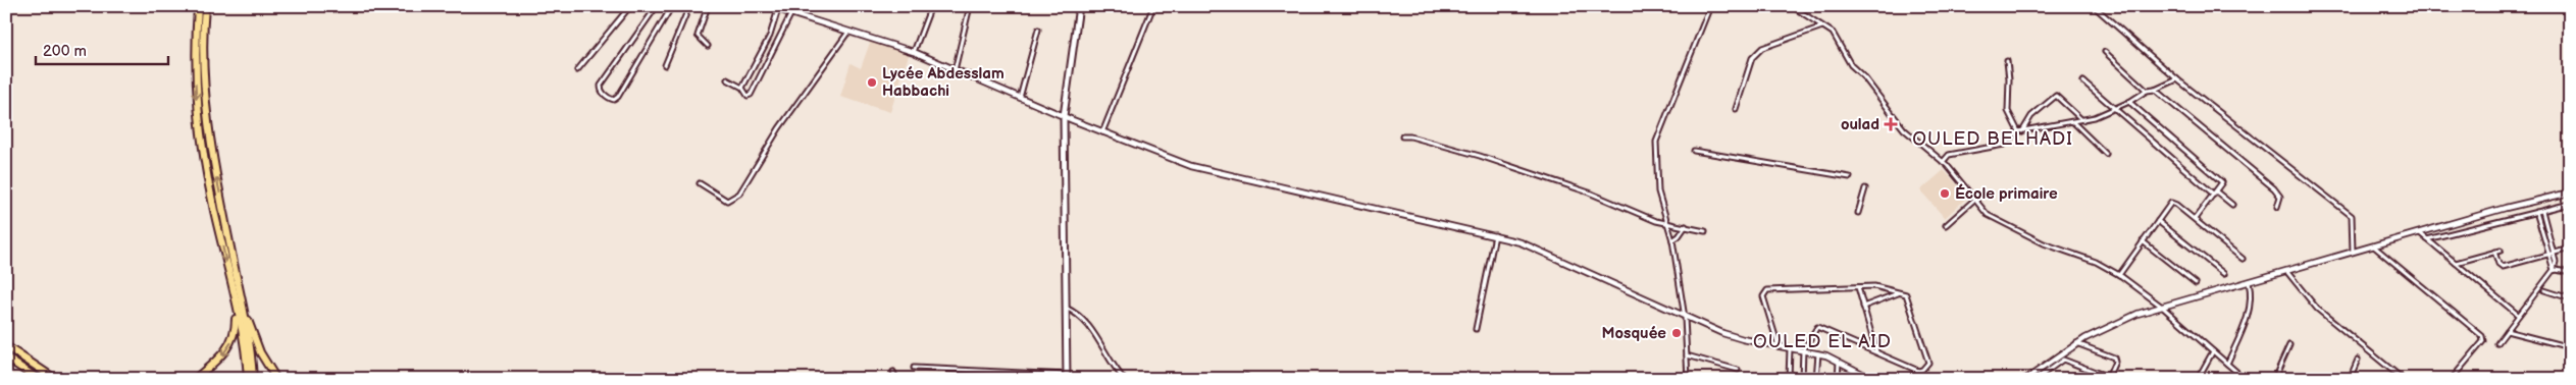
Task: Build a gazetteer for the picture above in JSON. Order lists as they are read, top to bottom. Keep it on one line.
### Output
{"districts":["OULED BELHADI","OULED EL AID"],"places":{"other":["Lycée Abdesslam Habbachi","École primaire","Mosquée"],"health":["oulad"]},"scale_bar":"200 m"}
